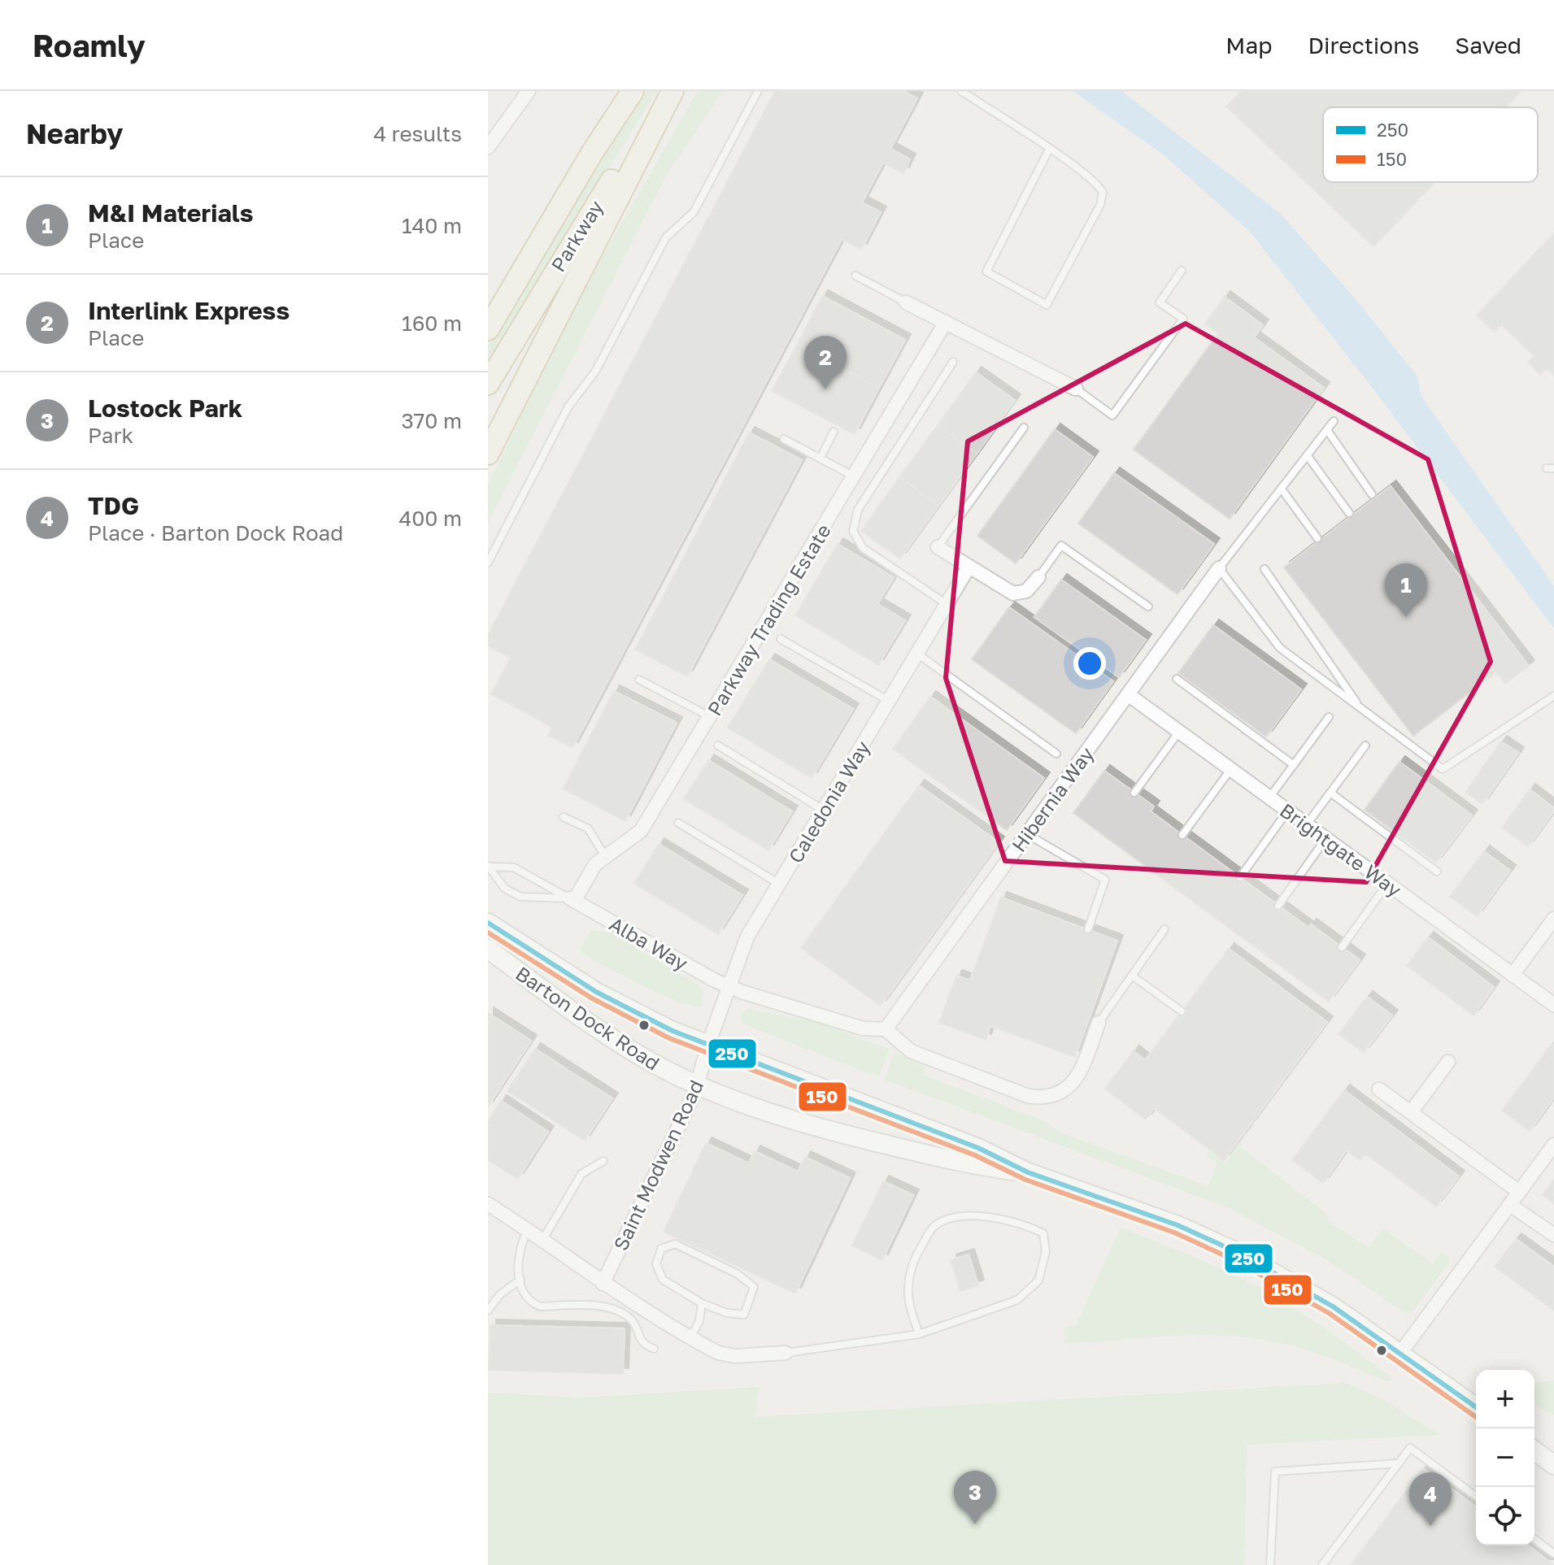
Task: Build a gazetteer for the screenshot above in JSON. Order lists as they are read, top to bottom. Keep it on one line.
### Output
{"streets":{"highway":["Parkway"],"main road":["Barton Dock Road"],"street":["Parkway Trading Estate","Hibernia Way","Caledonia Way","Brightgate Way","Alba Way","Saint Modwen Road"]},"crossings":[["Parkway Trading Estate","Alba Way"],["Hibernia Way","Brightgate Way"],["Caledonia Way","Alba Way"],["Caledonia Way","Barton Dock Road"],["Caledonia Way","Saint Modwen Road"],["Barton Dock Road","Saint Modwen Road"]],"lines":["transit line 250","transit line 150"],"legend":["250","150"],"page":{"header":"Roamly","nav":["Map","Directions","Saved"],"heading":["Nearby","4 results"],"list":[{"mark":"1","name":"M&I Materials","note":"Place","value":"140 m"},{"mark":"2","name":"Interlink Express","note":"Place","value":"160 m"},{"mark":"3","name":"Lostock Park","note":"Park","value":"370 m"},{"mark":"4","name":"TDG","note":"Place · Barton Dock Road","value":"400 m"}],"pins":["2","1","3","4"],"map_buttons":["+","−"]}}
